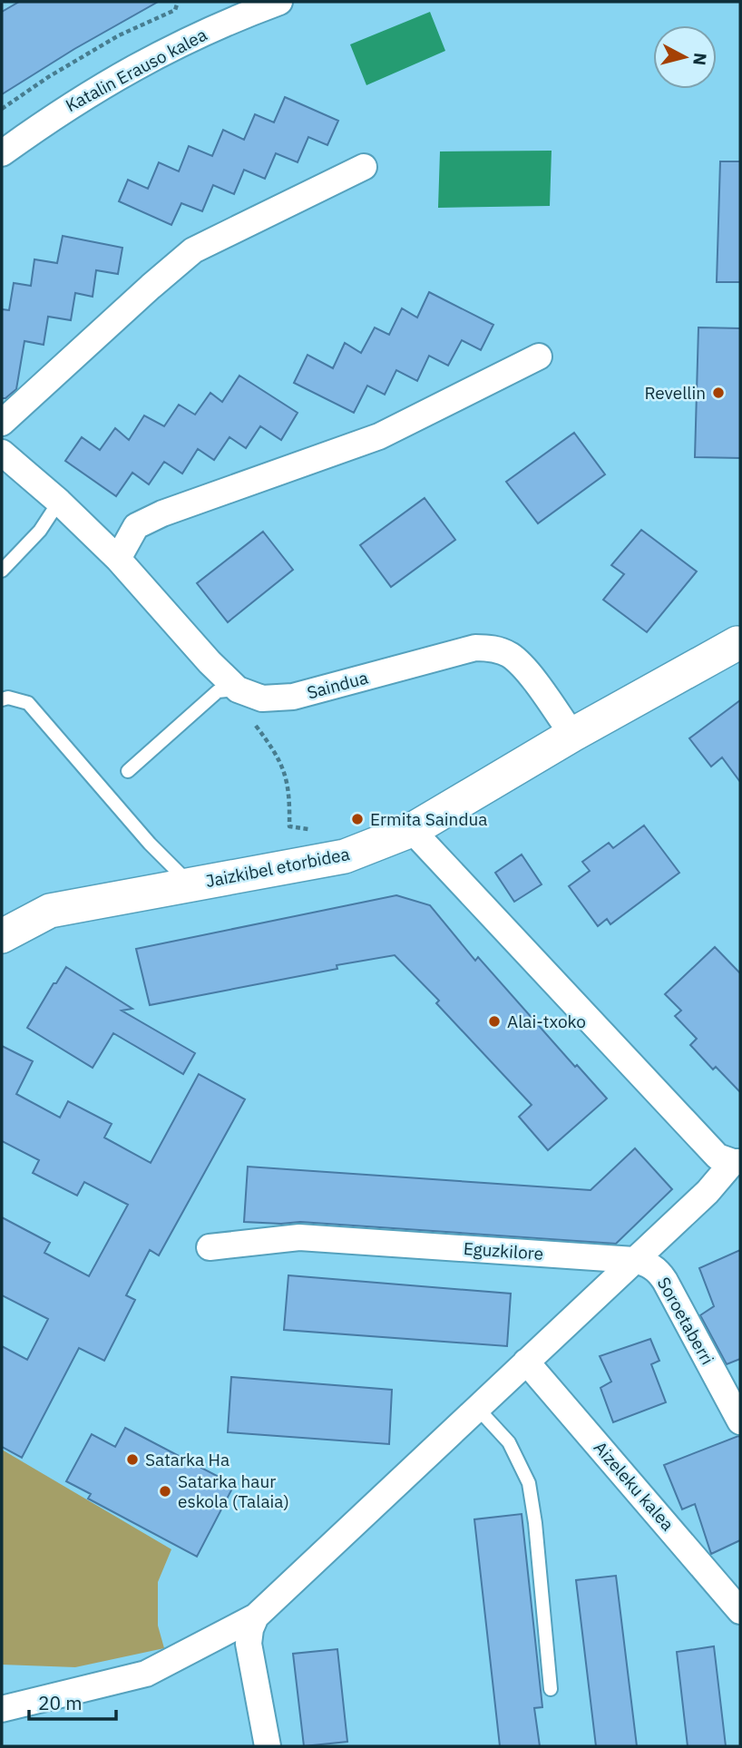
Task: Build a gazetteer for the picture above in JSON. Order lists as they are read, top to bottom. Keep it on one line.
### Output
{"streets":{"street":["Katalin Erauso kalea","Saindua","Jaizkibel etorbidea","Eguzkilore","Soroetaberri","Aizeleku kalea"]},"crossings":[["Saindua","Jaizkibel etorbidea"],["Eguzkilore","Soroetaberri"]],"places":["Revellin","Ermita Saindua","Alai-txoko","Satarka Ha","Satarka haur eskola (Talaia)"],"scale_bar":"20 m","north":"right"}
